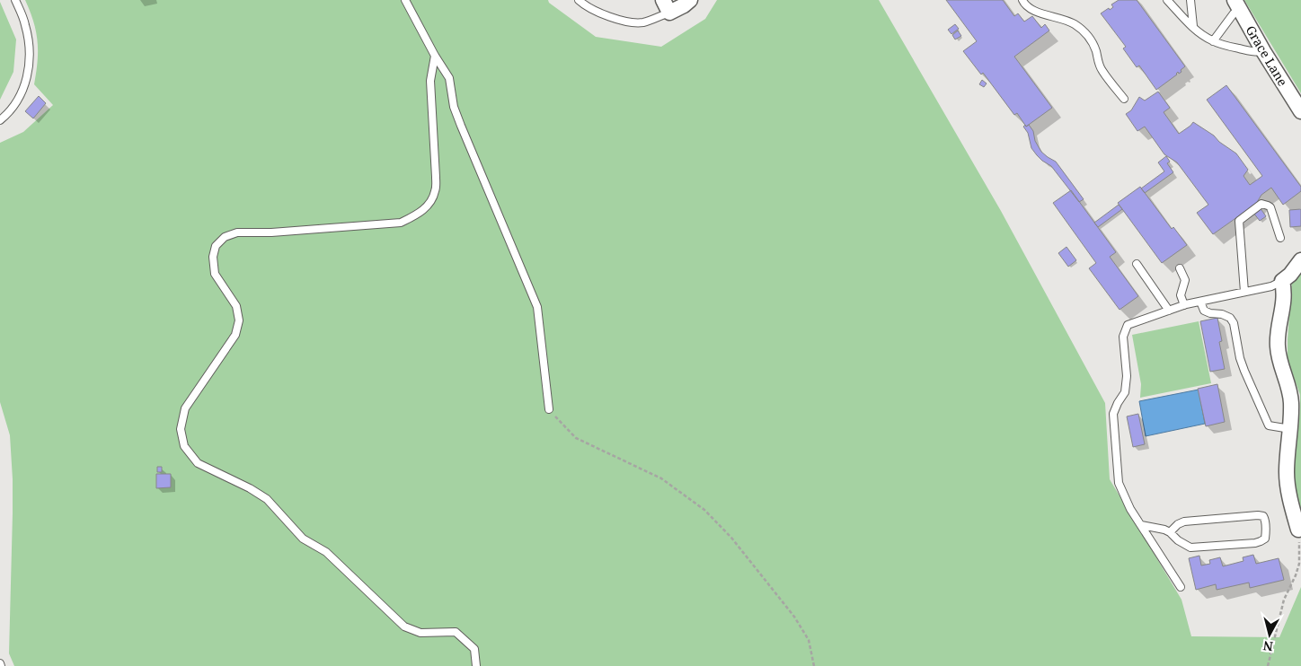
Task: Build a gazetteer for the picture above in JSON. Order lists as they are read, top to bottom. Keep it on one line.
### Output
{"streets":{"street":["Grace Lane"]},"north":"bottom"}
